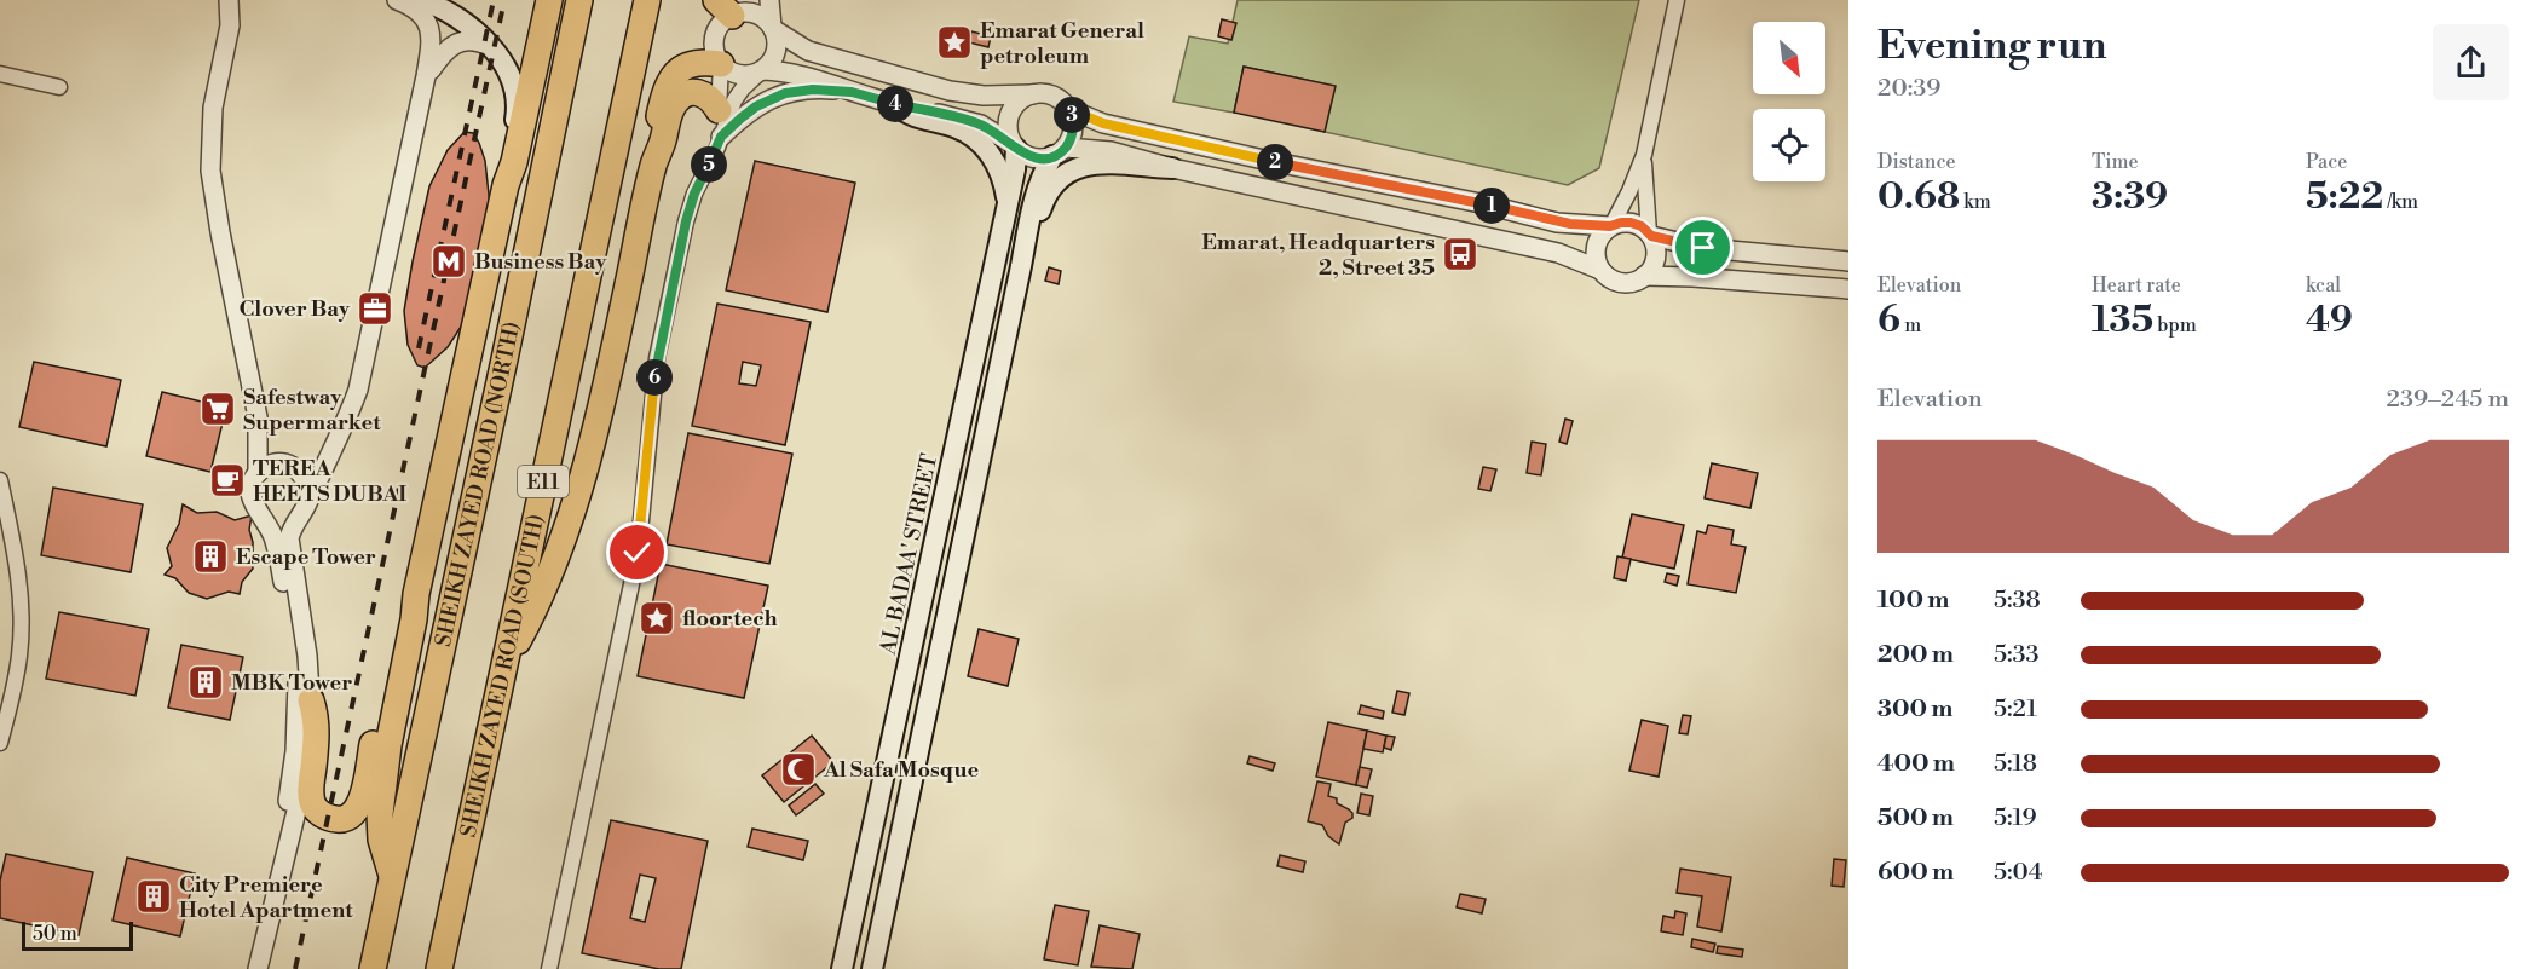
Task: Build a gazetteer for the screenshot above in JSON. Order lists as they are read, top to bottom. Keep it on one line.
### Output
{"streets":{"highway":["E11","SHEIKH ZAYED ROAD (NORTH)","SHEIKH ZAYED ROAD (SOUTH)"],"main road":["AL BADAA' STREET"]},"places":{"place":["Emarat General petroleum","floortech"],"bus stop":["Emarat, Headquarters 2, Street 35"],"metro station":["Business Bay"],"office":["Clover Bay"],"supermarket":["Safestway Supermarket"],"cafe":["TEREA HEETS DUBAI"],"building":["Escape Tower","MBK Tower","City Premiere Hotel Apartment"],"mosque":["Al Safa Mosque"]},"scale_bar":"50 m","north":"bottom right","page":{"heading":["Evening run","20:39"],"pins":["4","3","2","5","1","6"],"stats":[["Distance","0.68 km"],["Time","3:39"],["Pace","5:22 /km"],["Elevation","6 m"],["Heart rate","135 bpm"],["kcal","49"]],"chart":["Elevation","239–245 m"],"list":[{"name":"100 m","note":"5:38"},{"name":"200 m","note":"5:33"},{"name":"300 m","note":"5:21"},{"name":"400 m","note":"5:18"},{"name":"500 m","note":"5:19"},{"name":"600 m","note":"5:04"}],"scale":"50 m"}}
